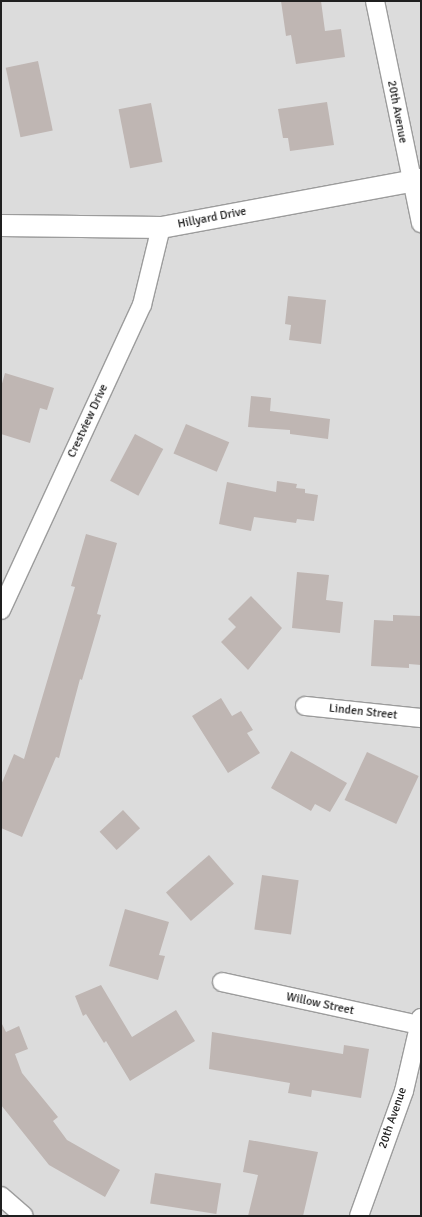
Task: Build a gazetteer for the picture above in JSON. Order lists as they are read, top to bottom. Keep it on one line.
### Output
{"streets":{"street":["20th Avenue","Hillyard Drive","Crestview Drive","Linden Street","Willow Street"]},"crossings":[["20th Avenue","Hillyard Drive"],["20th Avenue","Willow Street"],["Hillyard Drive","Crestview Drive"]]}
